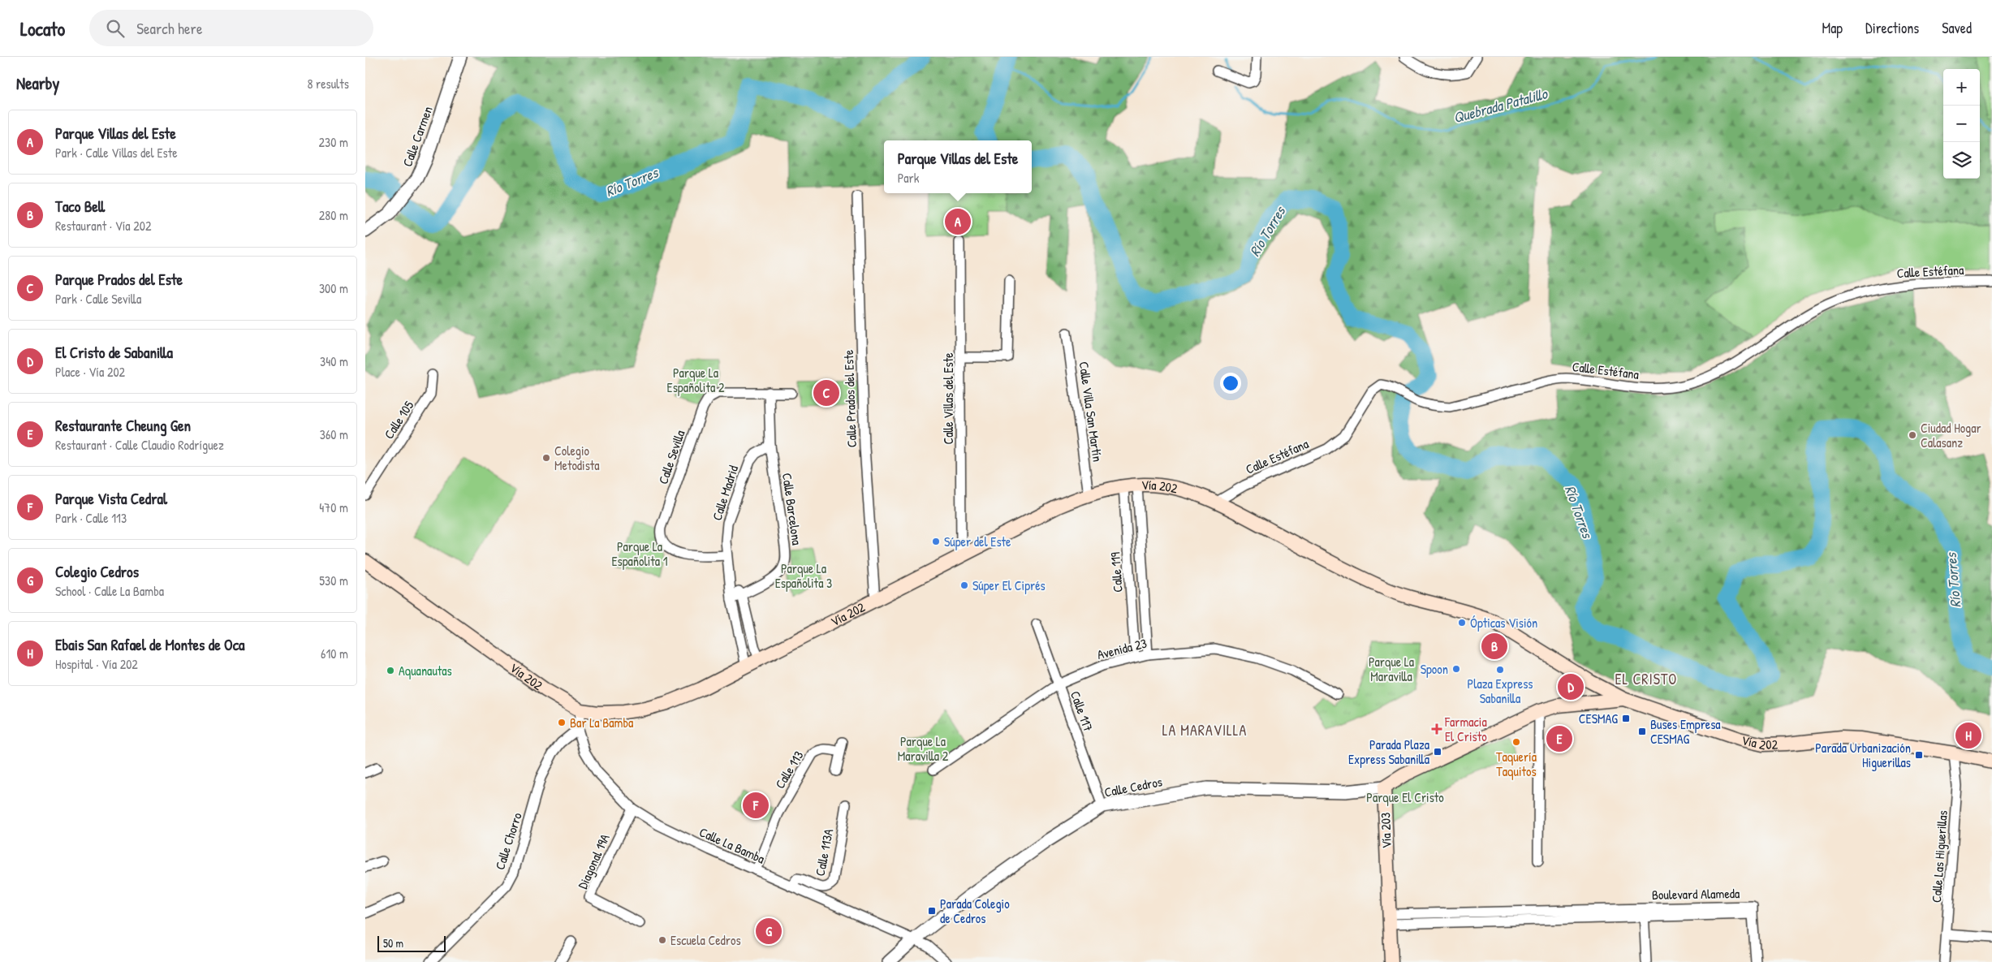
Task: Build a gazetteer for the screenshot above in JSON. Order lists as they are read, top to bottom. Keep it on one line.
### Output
{"streets":{"main road":["Vía 202","Vía 203"],"street":["Calle Carmen","Calle Estéfana","Calle Prados del Este","Calle Villas del Este","Calle Villa San Martín","Calle 105","Calle Sevilla","Calle Madrid","Calle Barcelona","Calle 119","Avenida 23","Calle 117","Calle 113","Calle Cedros","Calle Chorro","Calle La Bamba","Calle 113A","Calle Las Higuerillas","Diagonal 19A","Boulevard Alameda"]},"crossings":[["Calle Estéfana","Vía 202"],["Calle Prados del Este","Vía 202"],["Calle Villas del Este","Vía 202"],["Calle Villa San Martín","Vía 202"],["Calle Sevilla","Calle Madrid"],["Calle Sevilla","Calle Barcelona"],["Vía 202","Calle Madrid"],["Vía 202","Calle 119"],["Vía 202","Calle Las Higuerillas"],["Calle Madrid","Calle Barcelona"],["Calle 119","Avenida 23"],["Avenida 23","Calle 117"],["Calle 117","Calle Cedros"],["Calle 113","Calle La Bamba"],["Calle Cedros","Vía 203"],["Calle Cedros","Calle La Bamba"],["Vía 203","Boulevard Alameda"],["Calle Chorro","Calle La Bamba"],["Calle La Bamba","Calle 113A"],["Calle La Bamba","Diagonal 19A"]],"districts":["EL CRISTO","LA MARAVILLA"],"water":["Quebrada Patalillo","Río Torres"],"parks":["Parque La Españolita 2","Parque La Españolita 1","Parque La Españolita 3","Parque La Maravilla","Parque La Maravilla 2","Parque El Cristo"],"places":{"other":["Ciudad Hogar Calasanz","Colegio Metodista","Súper del Este","Súper El Ciprés","Ópticas Visión","Spoon","Plaza Express Sabanilla","Aquanautas","Bar La Bamba","Taquería Taquitos","Escuela Cedros"],"transit":["CESMAG","Buses Empresa CESMAG","Parada Plaza Express Sabanilla","Parada Urbanización Higuerillas","Parada Colegio de Cedros"],"health":["Farmacia El Cristo"]},"scale_bar":"50 m","page":{"header":"Locato","search":"Search here","nav":["Map","Directions","Saved"],"heading":["Nearby","8 results"],"map_buttons":["+","−"],"list":[{"mark":"A","name":"Parque Villas del Este","note":"Park · Calle Villas del Este","value":"230 m"},{"mark":"B","name":"Taco Bell","note":"Restaurant · Vía 202","value":"280 m"},{"mark":"C","name":"Parque Prados del Este","note":"Park · Calle Sevilla","value":"300 m"},{"mark":"D","name":"El Cristo de Sabanilla","note":"Place · Vía 202","value":"340 m"},{"mark":"E","name":"Restaurante Cheung Gen","note":"Restaurant · Calle Claudio Rodríguez","value":"360 m"},{"mark":"F","name":"Parque Vista Cedral","note":"Park · Calle 113","value":"470 m"},{"mark":"G","name":"Colegio Cedros","note":"School · Calle La Bamba","value":"530 m"},{"mark":"H","name":"Ebais San Rafael de Montes de Oca","note":"Hospital · Vía 202","value":"610 m"}],"popup":["Parque Villas del Este","Park"],"pins":["A","C","B","D","H","E","F","G"],"scale":"50 m"}}
